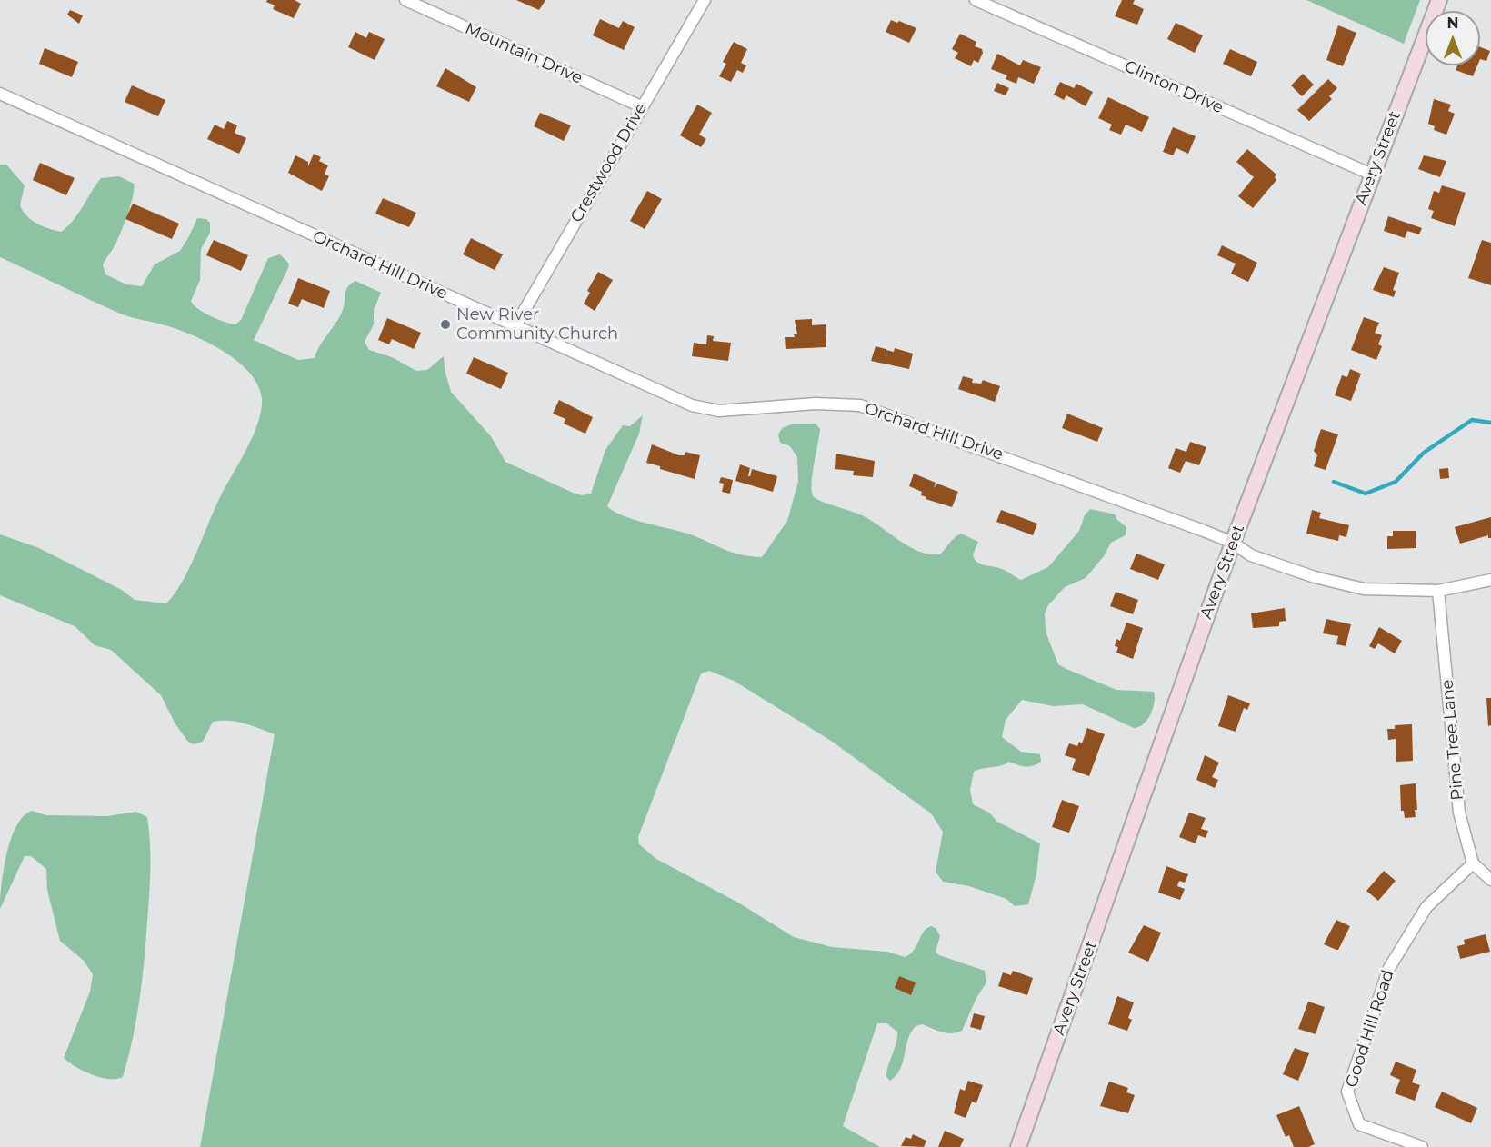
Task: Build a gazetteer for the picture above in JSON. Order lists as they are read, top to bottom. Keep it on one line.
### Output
{"streets":{"main road":["Avery Street"],"street":["Mountain Drive","Clinton Drive","Crestwood Drive","Orchard Hill Drive","Pine Tree Lane","Good Hill Road"]},"crossings":[["Mountain Drive","Crestwood Drive"],["Clinton Drive","Avery Street"],["Avery Street","Orchard Hill Drive"],["Crestwood Drive","Orchard Hill Drive"],["Orchard Hill Drive","Pine Tree Lane"],["Pine Tree Lane","Good Hill Road"]],"places":["New River Community Church"],"north":"top"}
